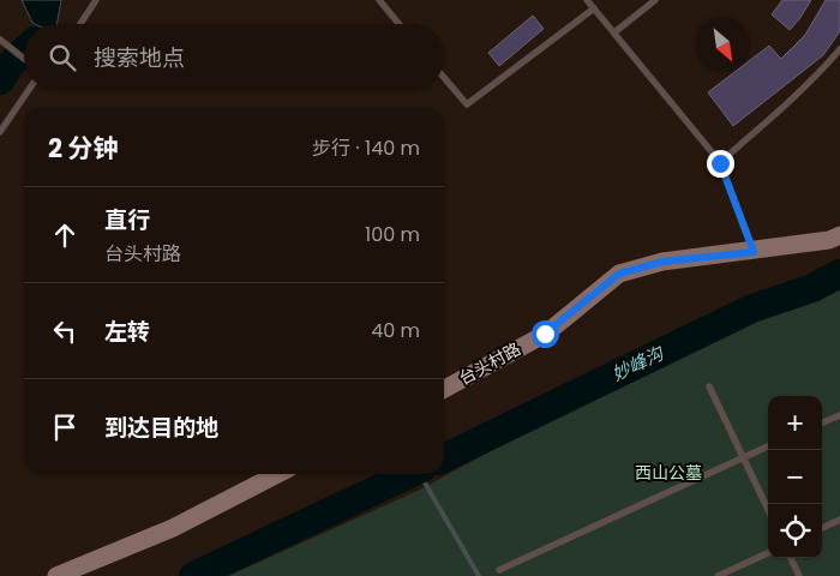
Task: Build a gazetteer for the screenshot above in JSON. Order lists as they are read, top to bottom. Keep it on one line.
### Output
{"streets":{"street":["台头村路"]},"water":["妙峰沟"],"parks":["西山公墓"],"north":"bottom right","page":{"search":"搜索地点","heading":["2 分钟","步行 · 140 m"],"list":[["直行","台头村路","100 m"],["左转","40 m"],"到达目的地"],"map_buttons":["+","−"]}}
